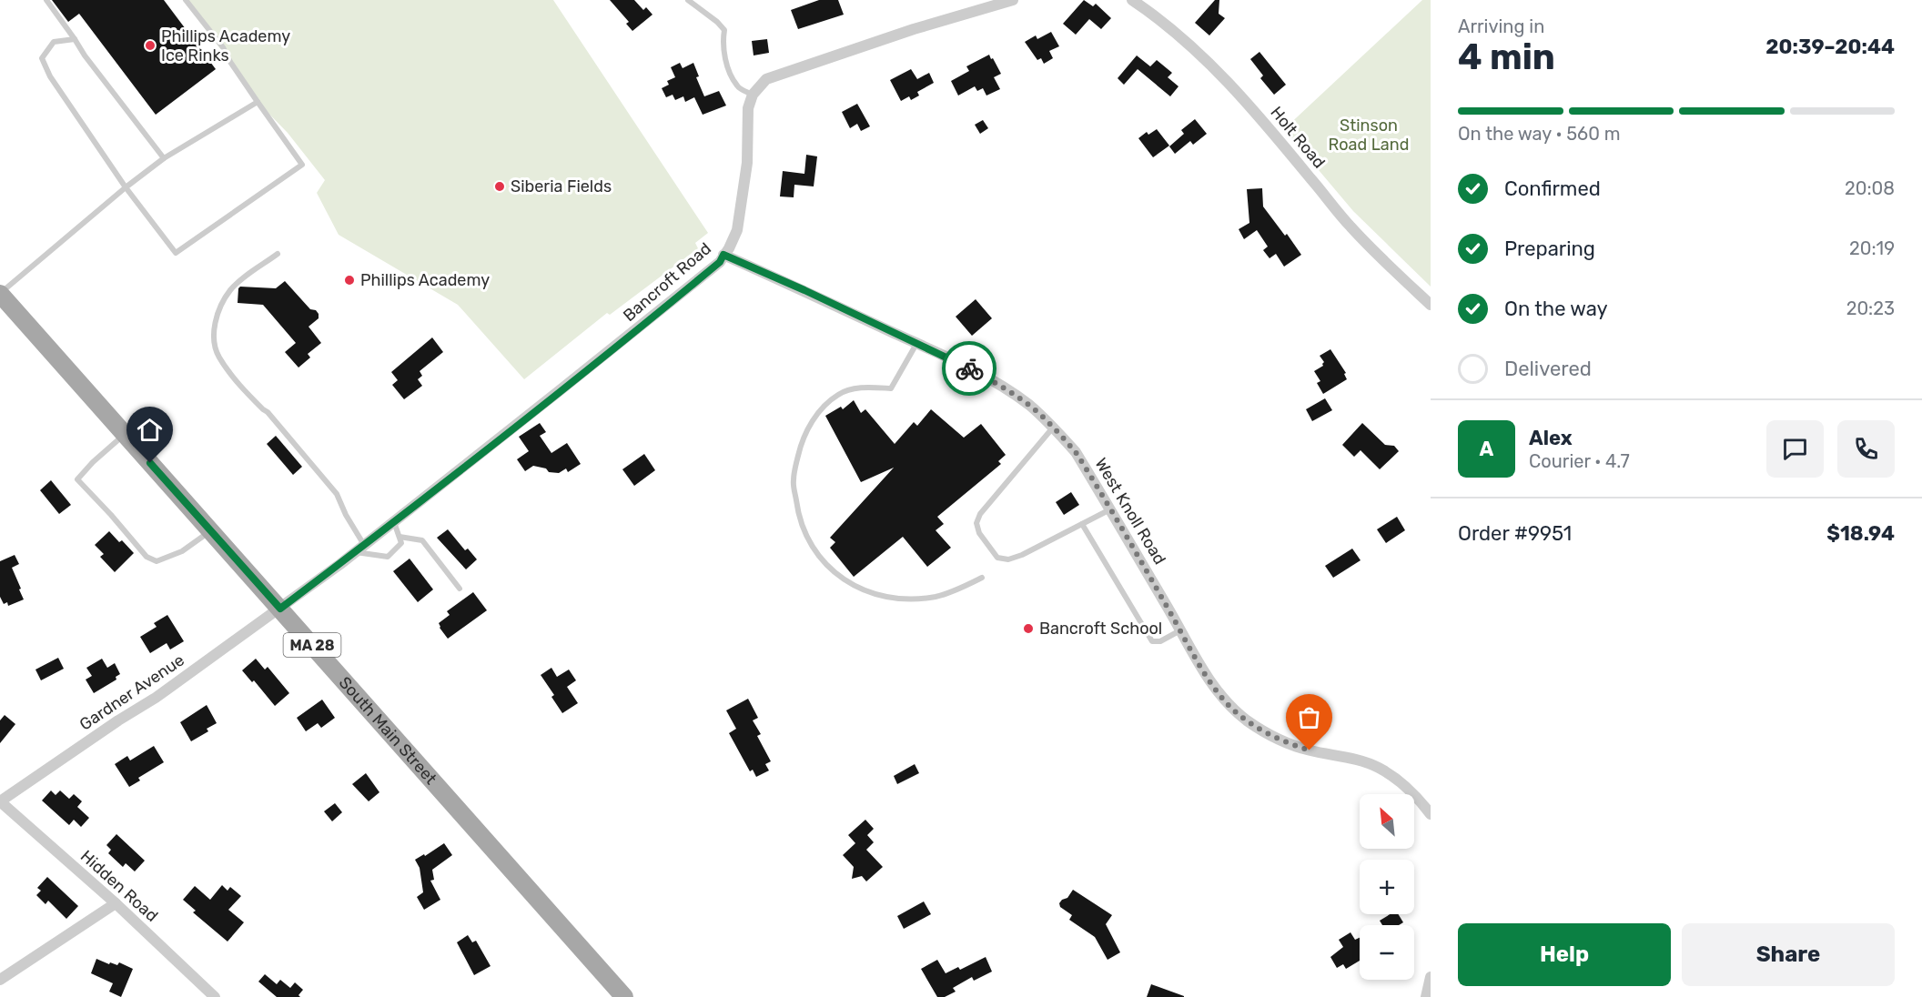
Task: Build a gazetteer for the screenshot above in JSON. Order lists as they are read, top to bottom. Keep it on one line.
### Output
{"streets":{"main road":["MA 28","South Main Street"],"street":["Holt Road","Bancroft Road","West Knoll Road","Gardner Avenue","Hidden Road"]},"crossings":[["Bancroft Road","West Knoll Road"],["Bancroft Road","Gardner Avenue"],["Bancroft Road","South Main Street"],["Gardner Avenue","South Main Street"],["Gardner Avenue","Hidden Road"]],"parks":["Stinson Road Land"],"places":["Phillips Academy Ice Rinks","Siberia Fields","Phillips Academy","Bancroft School"],"north":"top left","page":{"heading":["4 min","Arriving in","20:39–20:44"],"panel":["Alex","Courier · 4.7","Order #9951","$18.94"],"bar":"On the way · 560 m","list":[["Confirmed","20:08"],["Preparing","20:19"],["On the way","20:23"],"Delivered"],"round":"A","map_buttons":["+","−"],"buttons":["Help","Share"]}}
